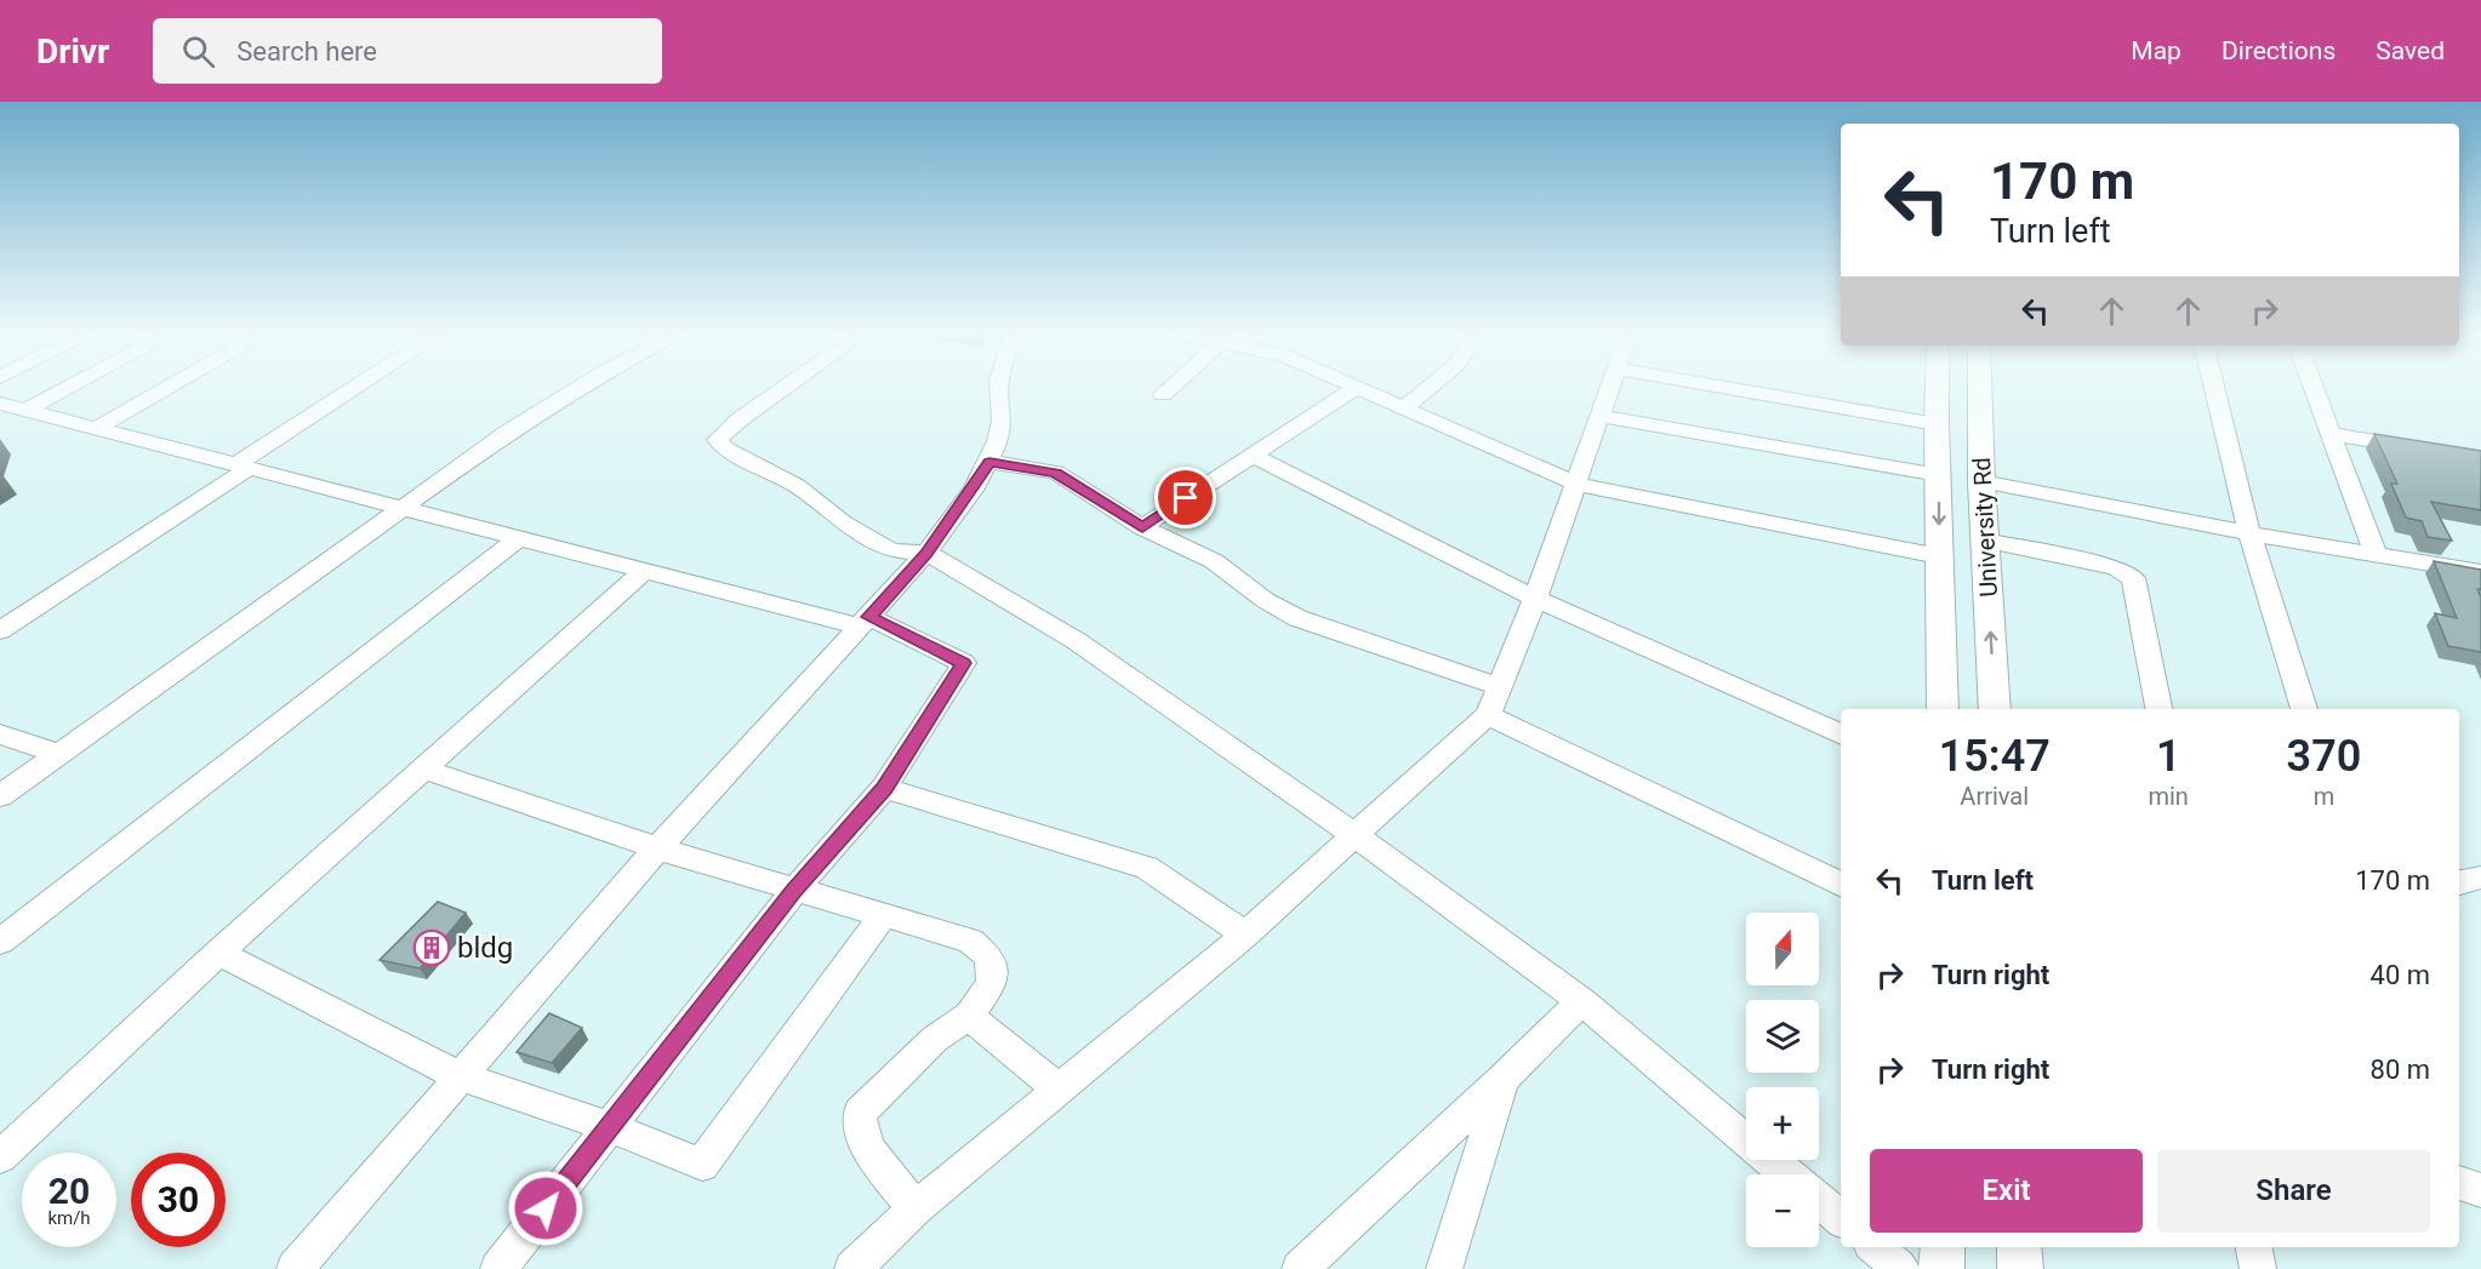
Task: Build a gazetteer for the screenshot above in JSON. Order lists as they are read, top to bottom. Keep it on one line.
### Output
{"streets":{"street":["University Rd"]},"places":{"building":["bldg"]},"north":"top","page":{"header":"Drivr","search":"Search here","nav":["Map","Directions","Saved"],"turn":["170 m","Turn left"],"eta":["15:47","Arrival","1","min","370","m"],"list":[{"name":"Turn left","value":"170 m"},{"name":"Turn right","value":"40 m"},{"name":"Turn right","value":"80 m"}],"map_buttons":["+","−"],"buttons":["Exit","Share"],"speed":"20 km/h","limit":"30"}}
